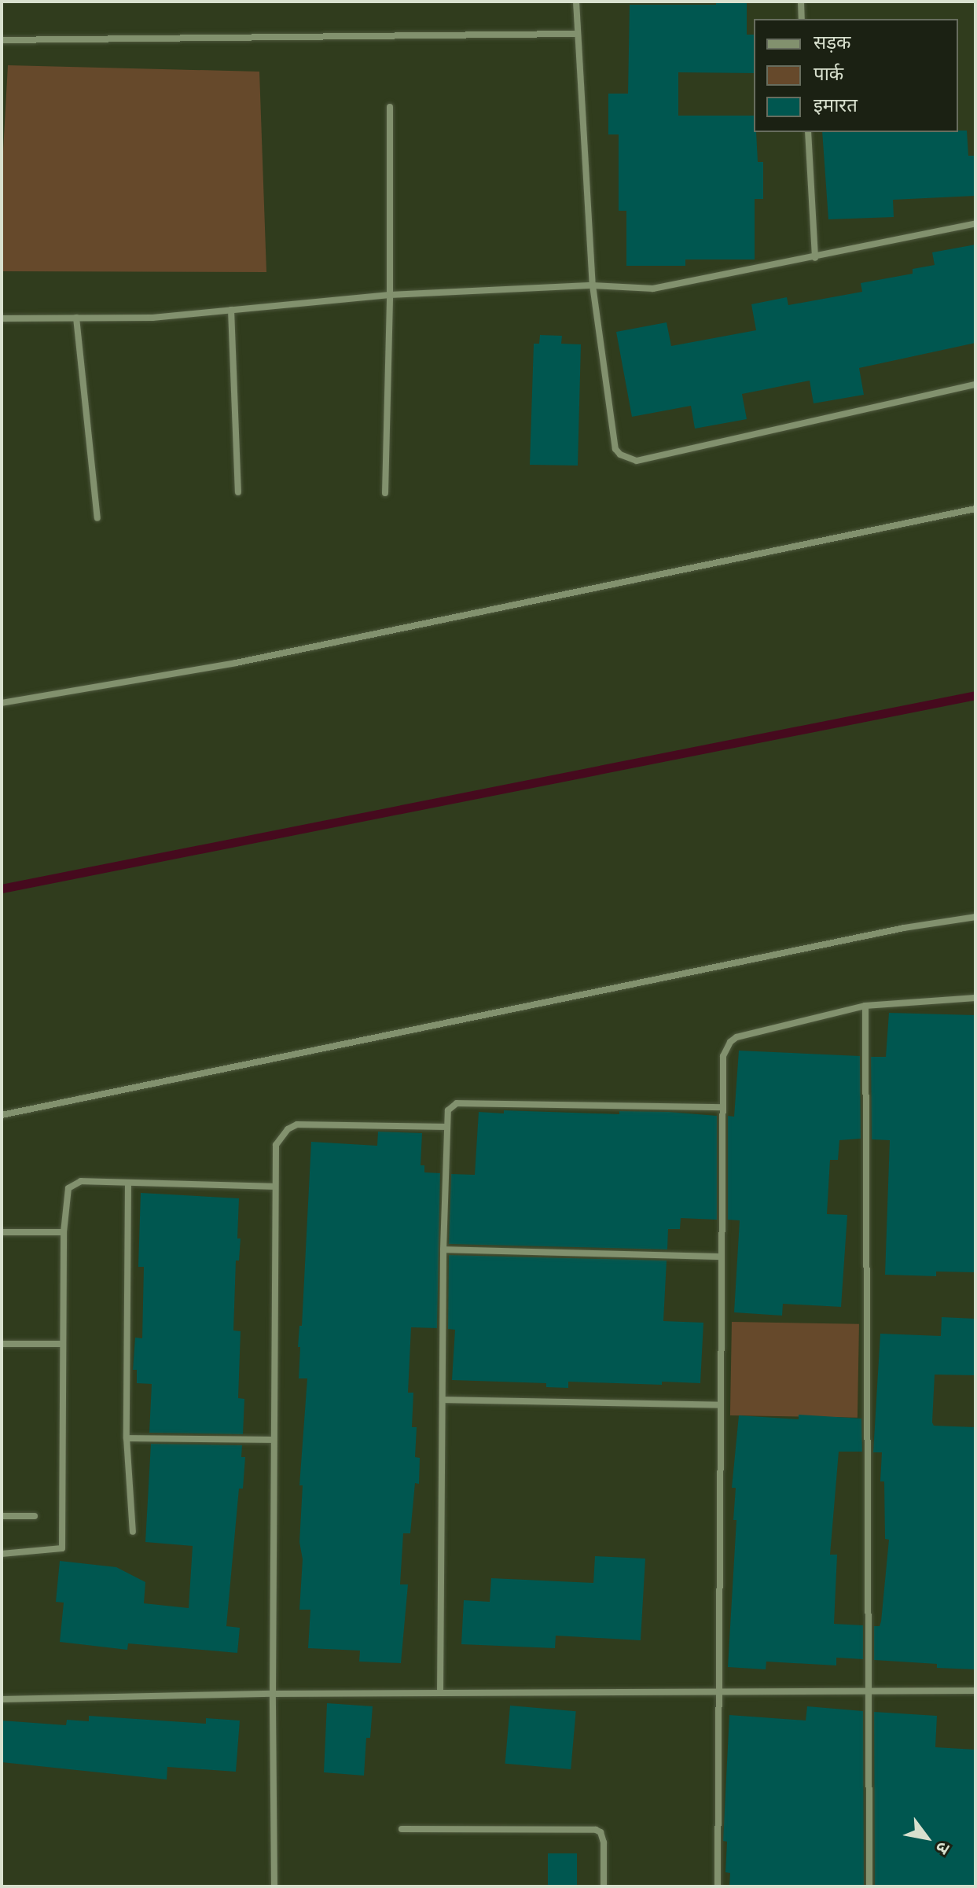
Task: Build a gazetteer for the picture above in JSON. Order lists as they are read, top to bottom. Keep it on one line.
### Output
{"legend":["सड़क","पार्क","इमारत"],"north":"bottom right"}
